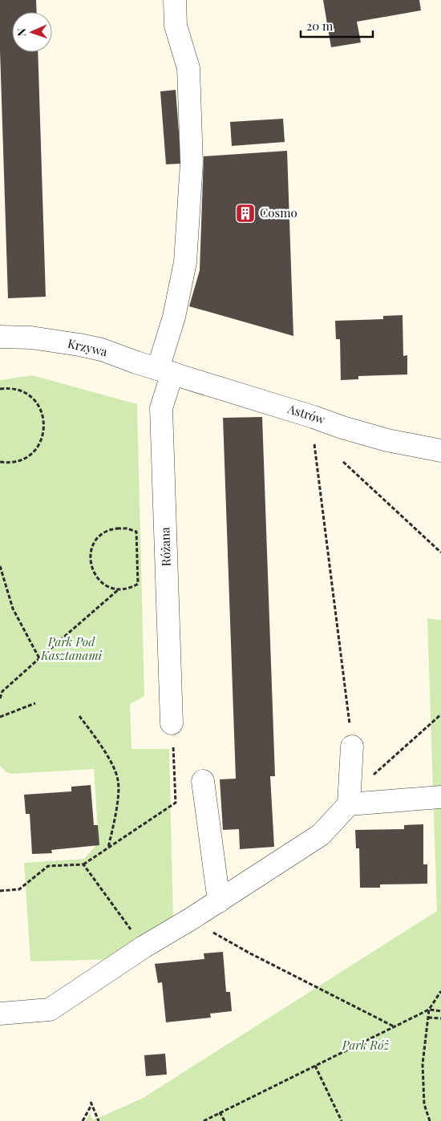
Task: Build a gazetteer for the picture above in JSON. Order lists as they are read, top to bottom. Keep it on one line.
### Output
{"streets":{"street":["Krzywa","Astrów","Różana"]},"crossings":[["Krzywa","Astrów"],["Krzywa","Różana"],["Astrów","Różana"]],"parks":["Park Pod Kasztanami","Park Róż"],"places":{"building":["Cosmo"]},"scale_bar":"20 m","north":"left"}
